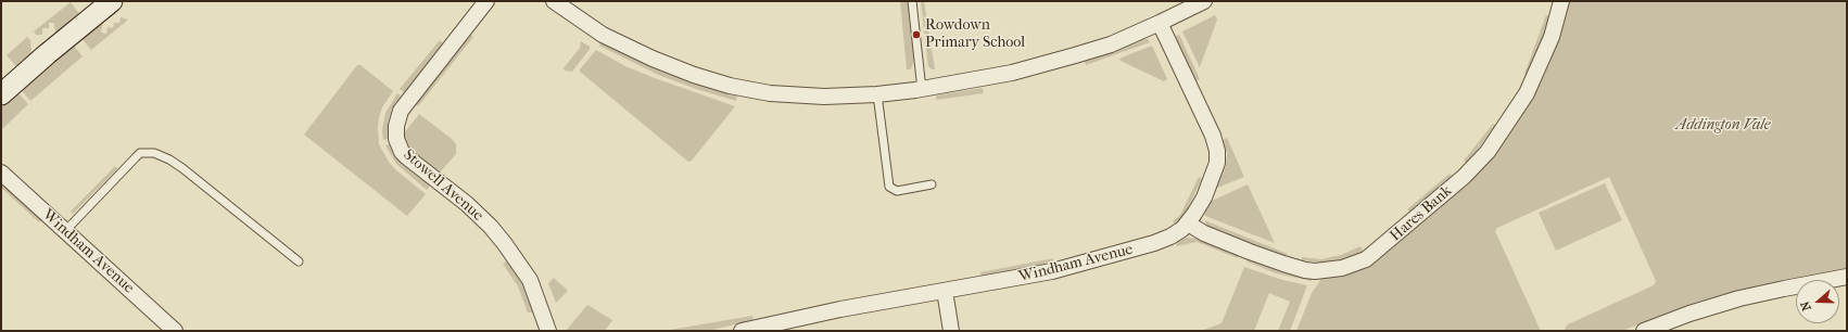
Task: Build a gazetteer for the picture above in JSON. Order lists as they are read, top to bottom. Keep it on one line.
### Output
{"streets":{"street":["Stowell Avenue","Hares Bank","Windham Avenue"]},"crossings":[["Hares Bank","Windham Avenue"]],"parks":["Addington Vale"],"places":["Rowdown Primary School"],"north":"left"}
